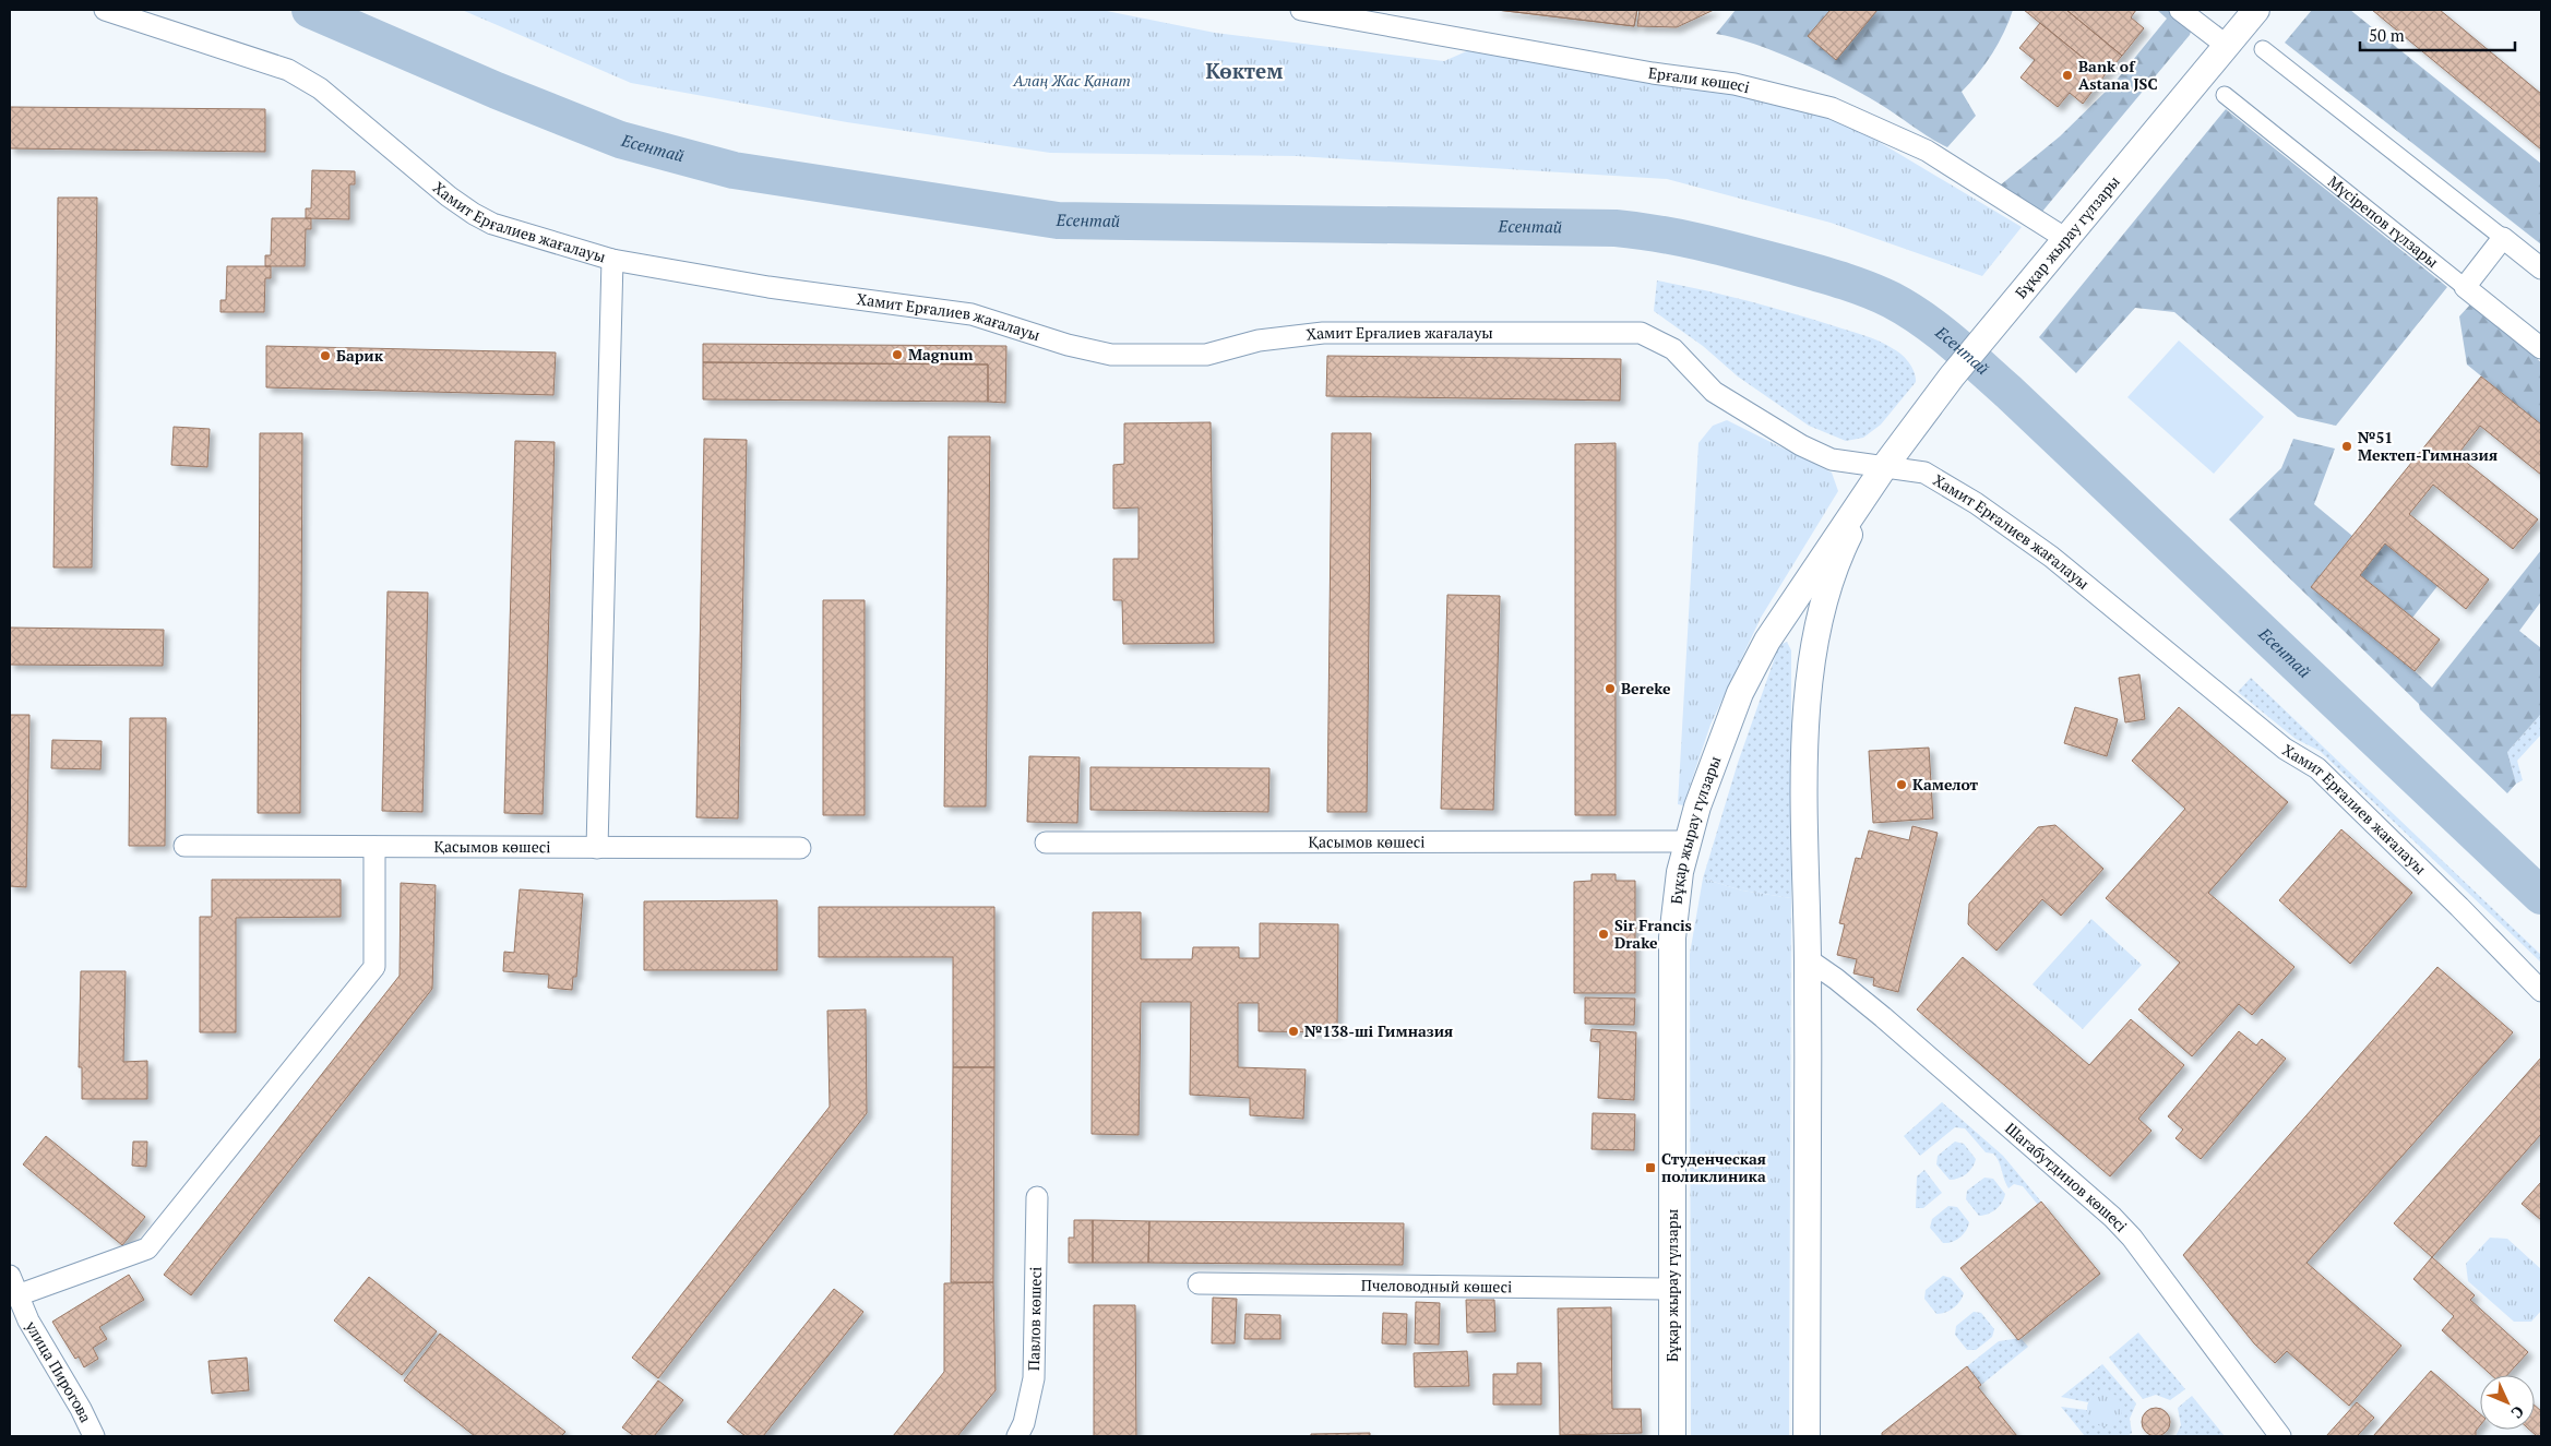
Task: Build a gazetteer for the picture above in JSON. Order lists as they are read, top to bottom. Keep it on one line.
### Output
{"streets":{"street":["Ерғали көшесі","Хамит Ерғалиев жағалауы","Мүсірепов гүлзары","Бұқар жырау гүлзары","Қасымов көшесі","Шагабутдинов көшесі","Пчеловодный көшесі","Павлов көшесі","улица Пирогова"]},"crossings":[["Ерғали көшесі","Бұқар жырау гүлзары"],["Хамит Ерғалиев жағалауы","Бұқар жырау гүлзары"],["Бұқар жырау гүлзары","Қасымов көшесі"],["Бұқар жырау гүлзары","Шагабутдинов көшесі"],["Бұқар жырау гүлзары","Пчеловодный көшесі"]],"districts":["Көктем"],"water":["Есентай"],"parks":["Алаң Жас Қанат"],"places":{"other":["Bank of Astana JSC","Magnum","Барик","№51 Мектеп-Гимназия","Bereke","Камелот","Sir Francis Drake","№138-ші Гимназия"],"transit":["Студенческая поликлиника"]},"scale_bar":"50 m","north":"bottom right"}
